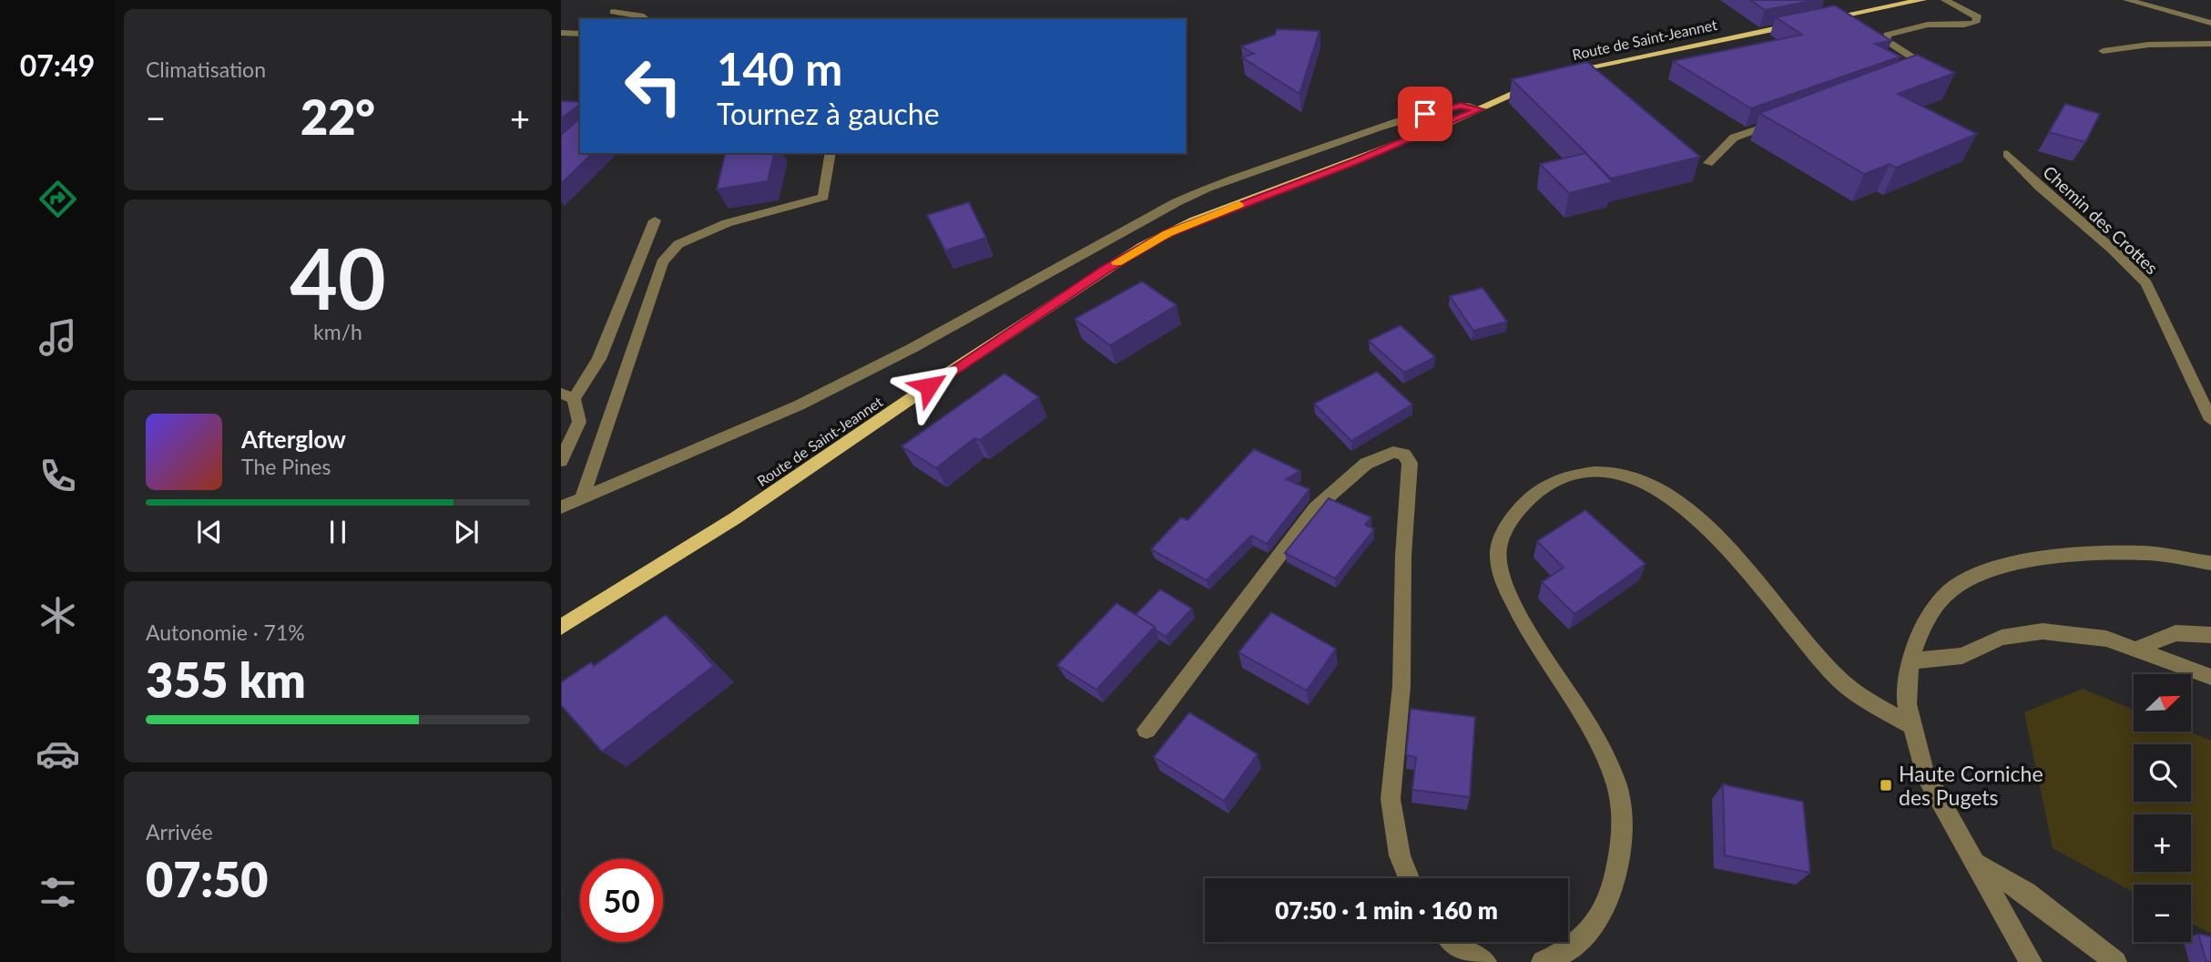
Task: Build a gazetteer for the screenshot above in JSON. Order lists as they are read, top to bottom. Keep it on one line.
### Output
{"streets":{"main road":["Route de Saint-Jeannet"],"street":["Chemin des Crottes"]},"places":{"transit":["Haute Corniche des Pugets"]},"north":"top right","page":{"tabs":"07:49","tile":["Climatisation",["40","km/h"],["Autonomie · 71%","355 km"],["Arrivée","07:50"]],"turn":["140 m","Tournez à gauche"],"heat":["−","22°","+"],"song":["Afterglow","The Pines"],"map_buttons":["+","−"],"limit":"50","trip":"07:50 · 1 min · 160 m"}}
